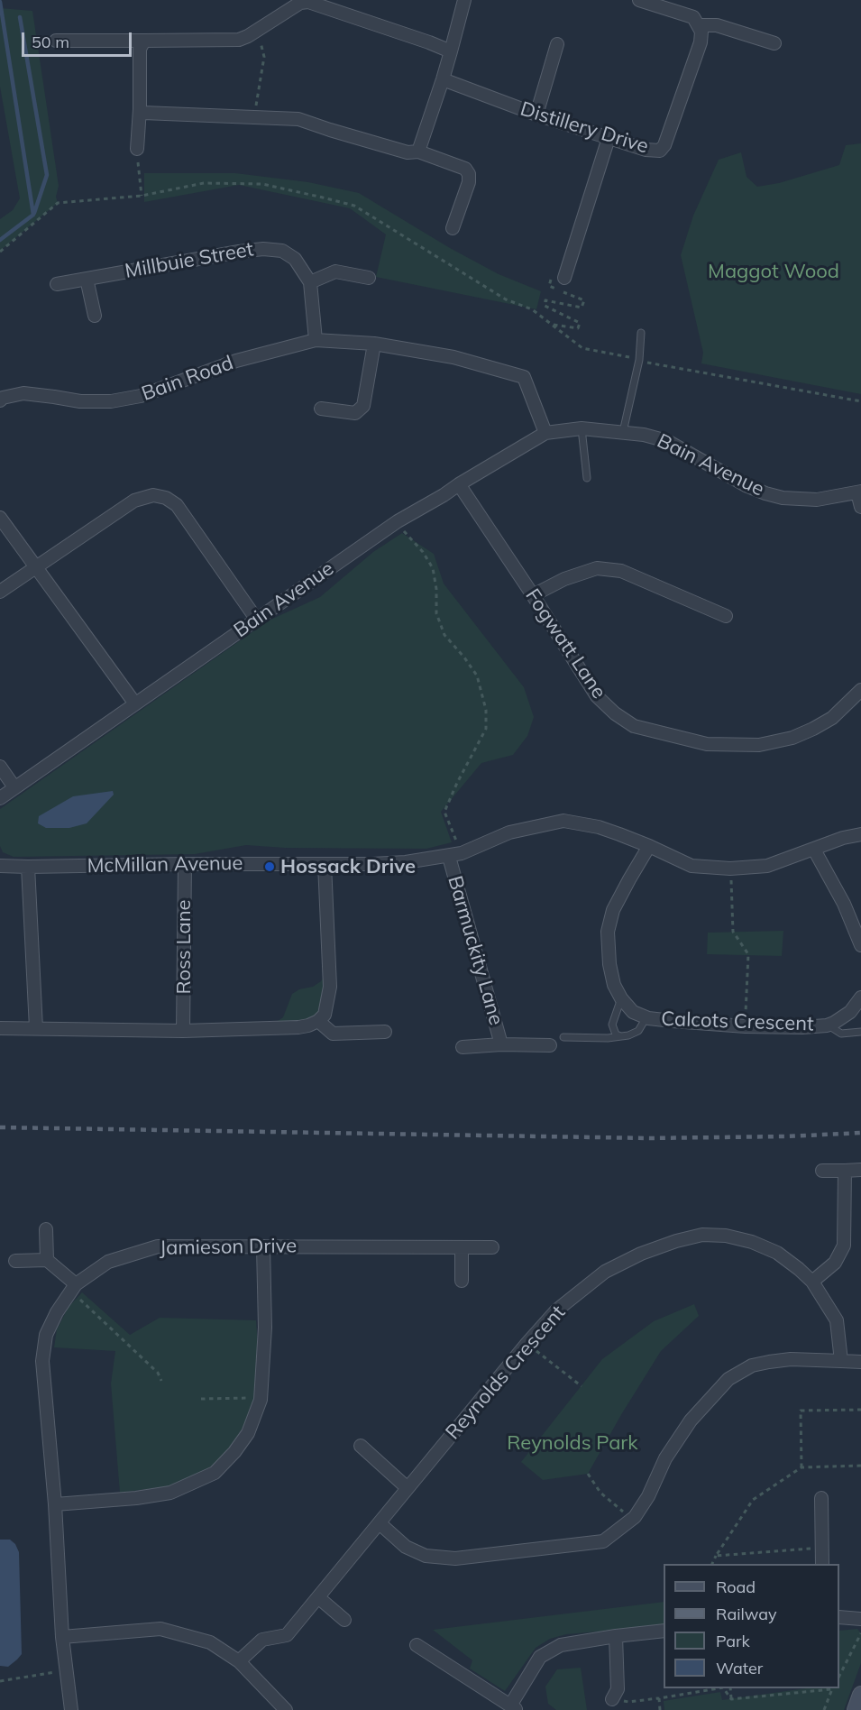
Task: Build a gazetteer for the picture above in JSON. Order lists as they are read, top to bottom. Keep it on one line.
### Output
{"streets":{"street":["Distillery Drive","Millbuie Street","Bain Road","Bain Avenue","Fogwatt Lane","McMillan Avenue","Ross Lane","Barmuckity Lane","Calcots Crescent","Jamieson Drive","Reynolds Crescent"]},"crossings":[["Millbuie Street","Bain Road"],["Bain Road","Bain Avenue"],["Bain Avenue","Fogwatt Lane"],["McMillan Avenue","Ross Lane"],["McMillan Avenue","Barmuckity Lane"],["McMillan Avenue","Calcots Crescent"]],"parks":["Maggot Wood","Reynolds Park"],"places":["Hossack Drive"],"legend":["Road","Railway","Park","Water"],"scale_bar":"50 m"}
